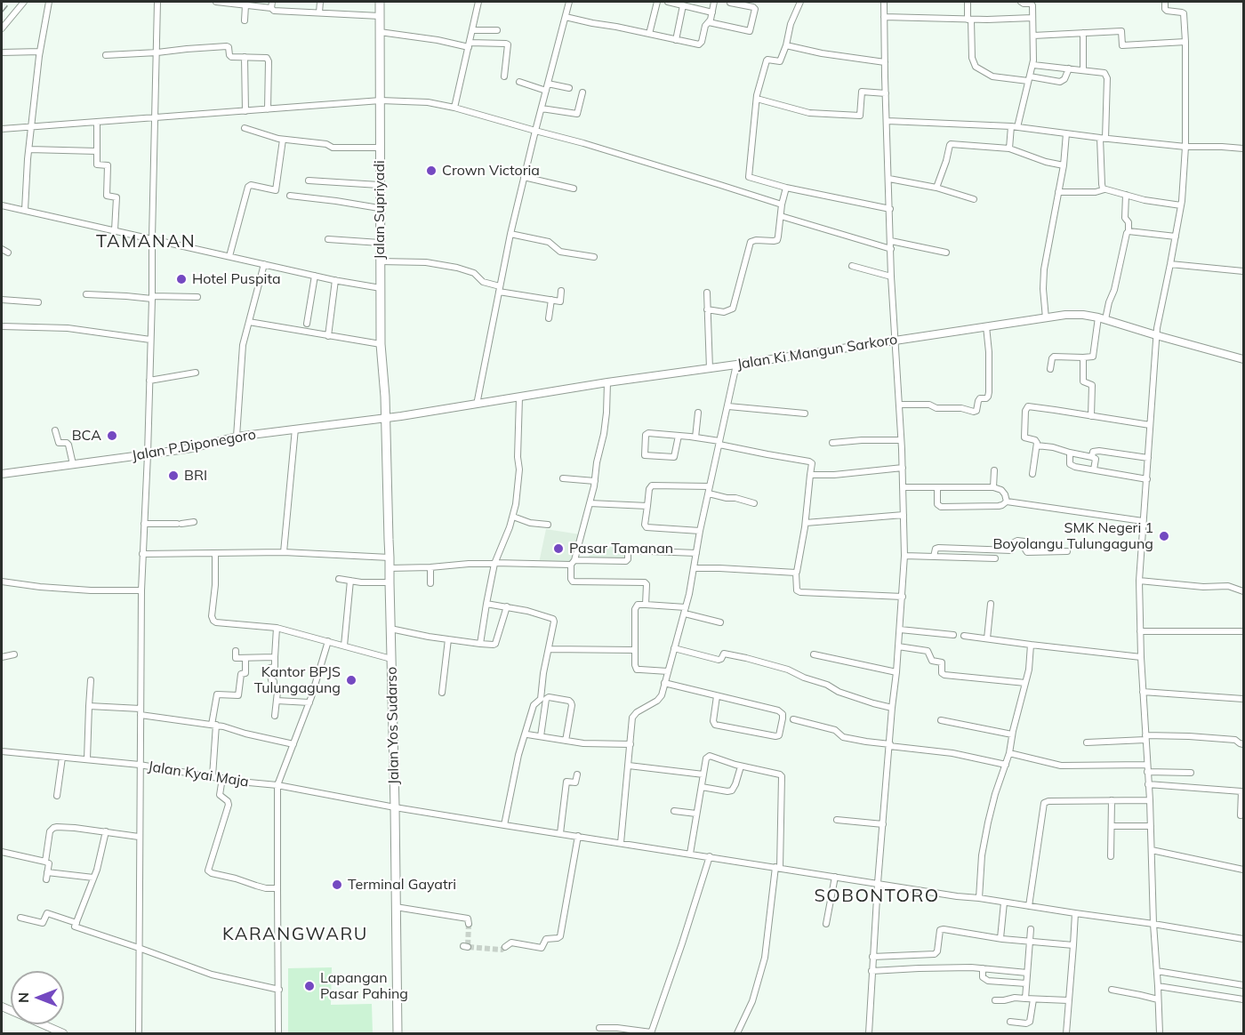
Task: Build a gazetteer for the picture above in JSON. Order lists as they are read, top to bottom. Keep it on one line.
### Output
{"streets":{"highway":["Jalan Supriyadi","Jalan Yos Sudarso"],"main road":["Jalan Ki Mangun Sarkoro","Jalan P.Diponegoro"],"street":["Jalan Kyai Maja"]},"crossings":[["Jalan Supriyadi","Jalan Ki Mangun Sarkoro"],["Jalan Supriyadi","Jalan P.Diponegoro"],["Jalan Supriyadi","Jalan Yos Sudarso"],["Jalan Ki Mangun Sarkoro","Jalan P.Diponegoro"],["Jalan Ki Mangun Sarkoro","Jalan Yos Sudarso"],["Jalan P.Diponegoro","Jalan Yos Sudarso"],["Jalan Yos Sudarso","Jalan Kyai Maja"]],"districts":["TAMANAN","SOBONTORO","KARANGWARU"],"places":["Crown Victoria","Hotel Puspita","BCA","BRI","SMK Negeri 1 Boyolangu Tulungagung","Pasar Tamanan","Kantor BPJS Tulungagung","Terminal Gayatri","Lapangan Pasar Pahing"],"north":"left"}
